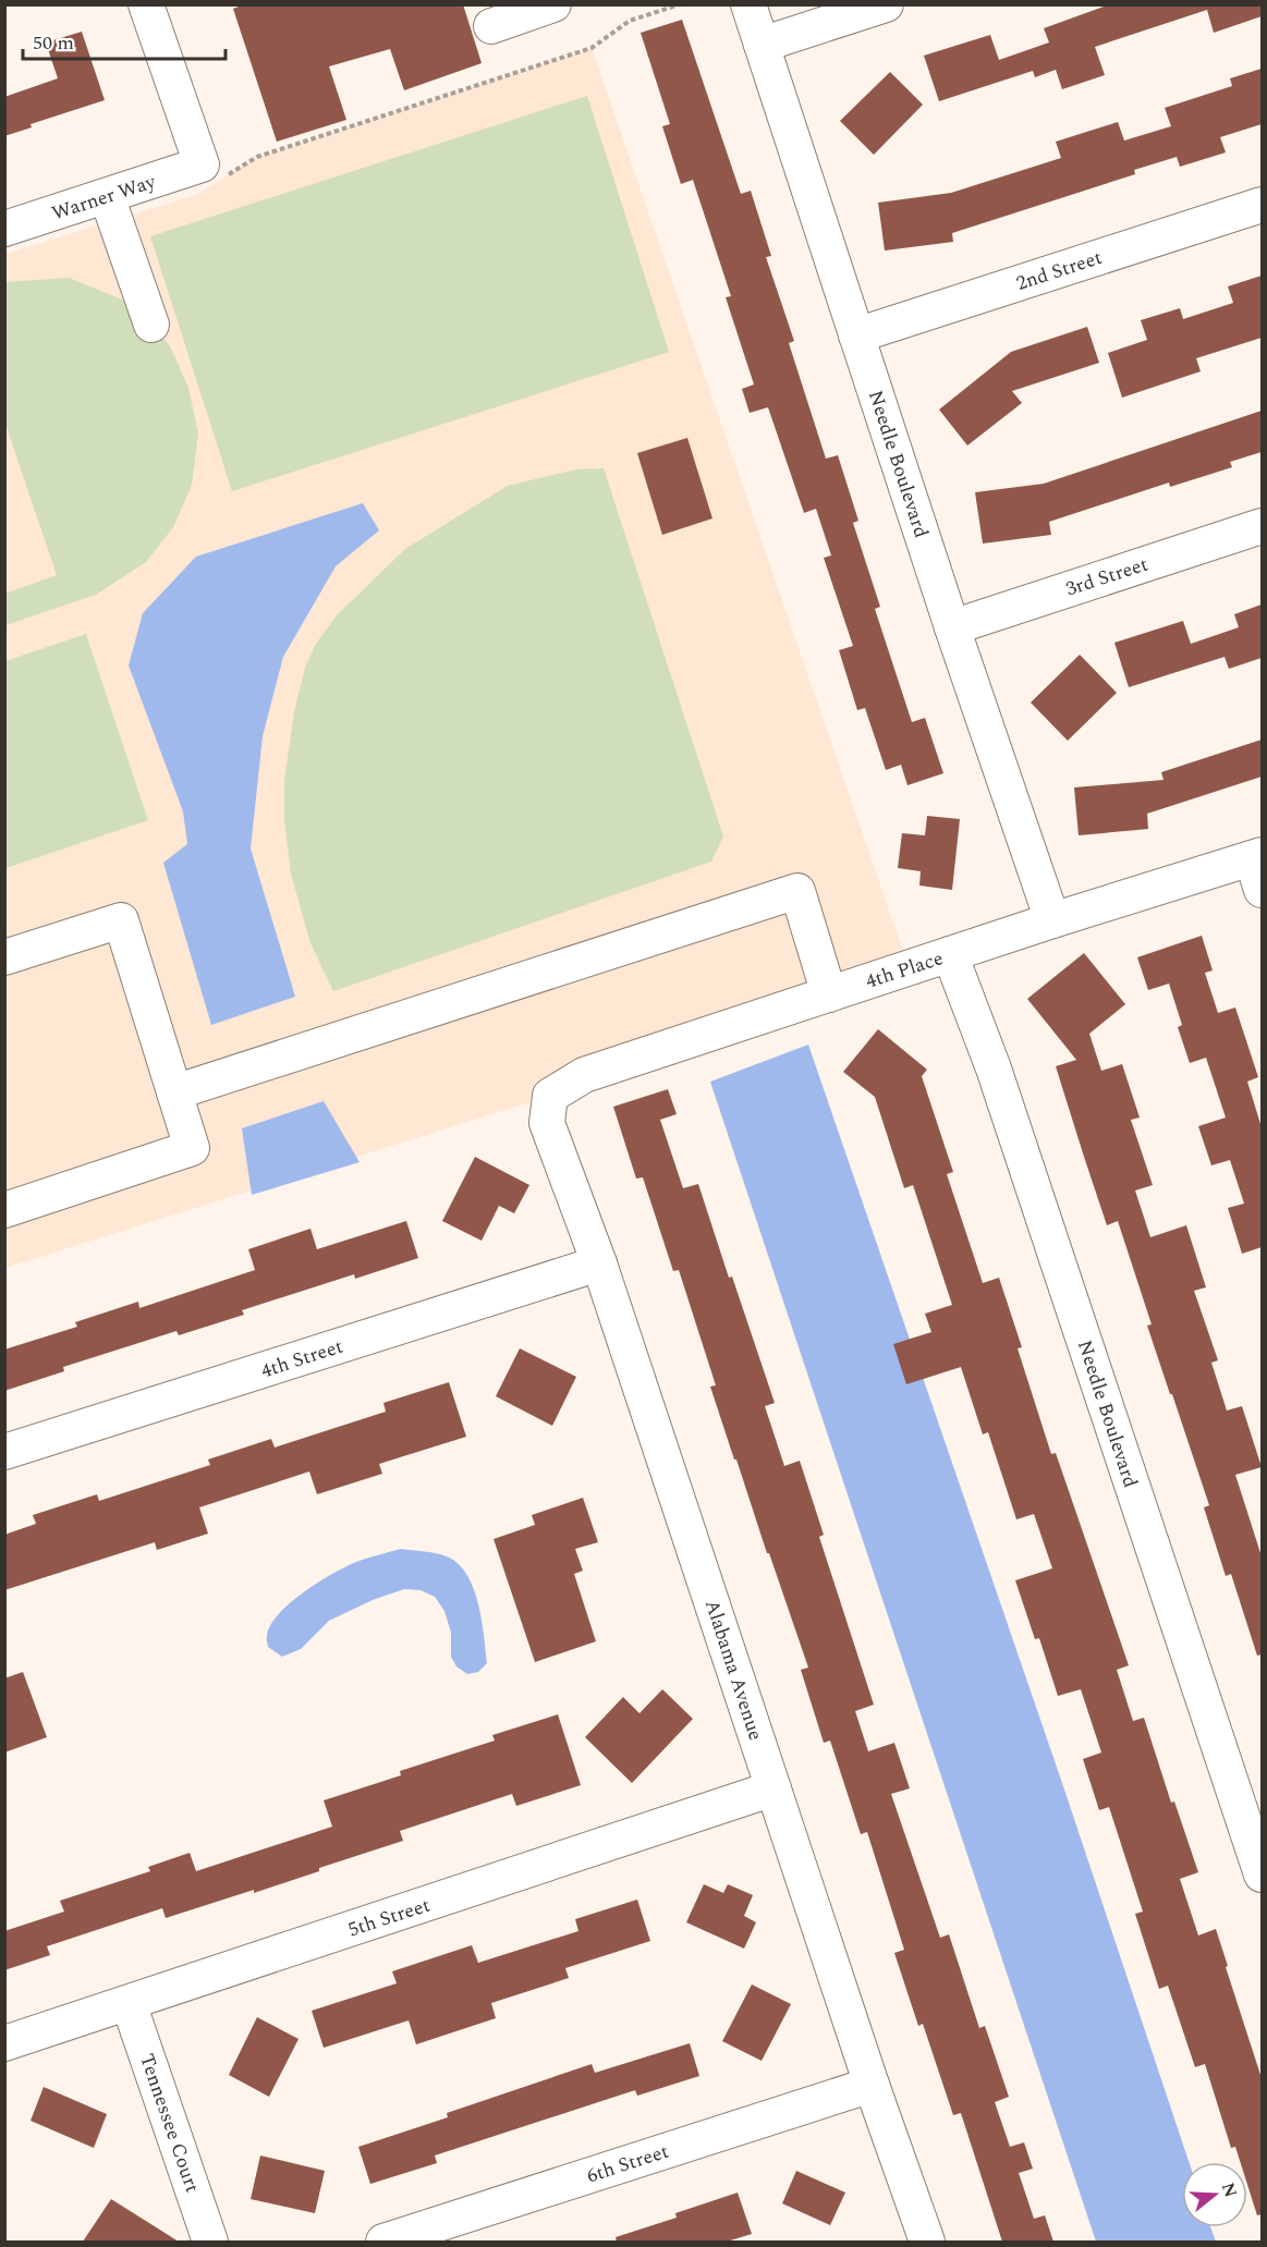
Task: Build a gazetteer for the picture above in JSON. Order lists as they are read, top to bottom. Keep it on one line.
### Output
{"streets":{"street":["Warner Way","2nd Street","Needle Boulevard","3rd Street","4th Place","4th Street","Alabama Avenue","5th Street","Tennessee Court","6th Street"]},"crossings":[["2nd Street","Needle Boulevard"],["Needle Boulevard","3rd Street"],["Needle Boulevard","4th Place"],["4th Place","Alabama Avenue"],["4th Street","Alabama Avenue"],["Alabama Avenue","5th Street"],["Alabama Avenue","6th Street"],["5th Street","Tennessee Court"]],"scale_bar":"50 m","north":"right"}
